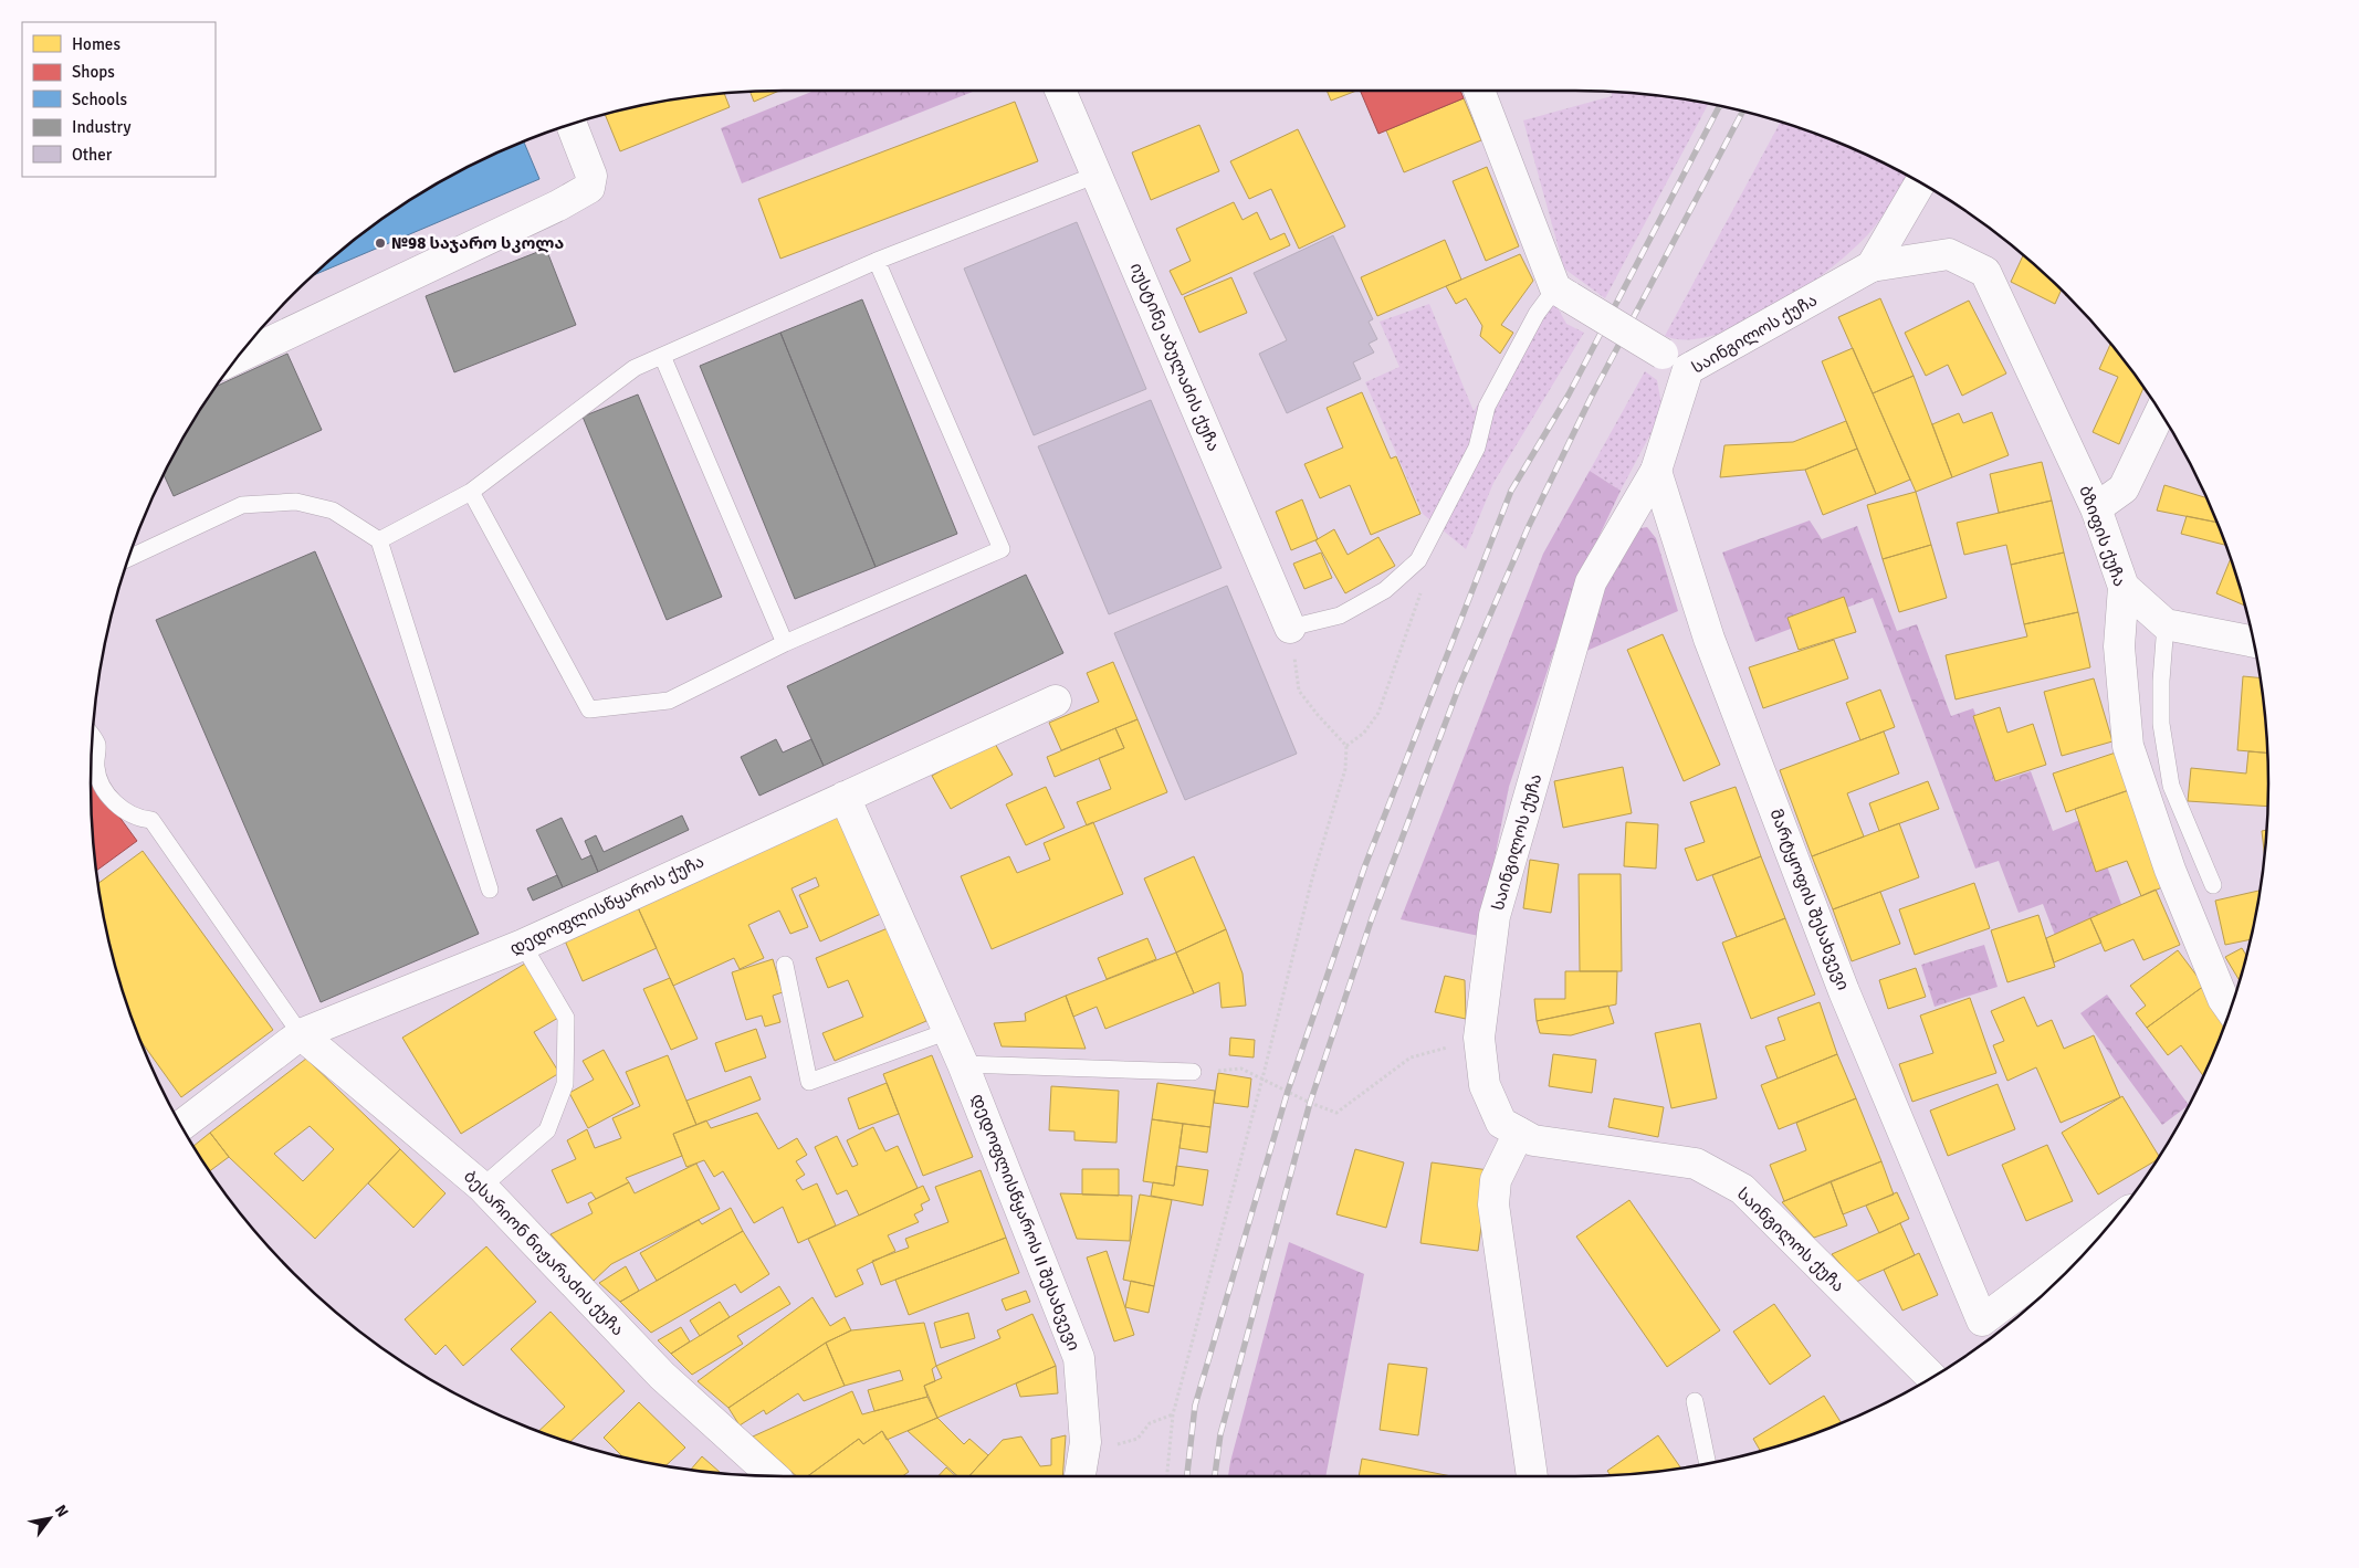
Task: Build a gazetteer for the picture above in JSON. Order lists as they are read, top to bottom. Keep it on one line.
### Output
{"streets":{"street":["საინგილოს ქუჩა","იუსტინე აბულაძის ქუჩა","ბზიფის ქუჩა","მარტყოფის შესახვევი","დედოფლისწყაროს ქუჩა","დედოფლისწყაროს II შესახვევი","ბესარიონ ნიჟარაძის ქუჩა"]},"crossings":[["საინგილოს ქუჩა","ბზიფის ქუჩა"],["საინგილოს ქუჩა","მარტყოფის შესახვევი"],["დედოფლისწყაროს ქუჩა","დედოფლისწყაროს II შესახვევი"],["დედოფლისწყაროს ქუჩა","ბესარიონ ნიჟარაძის ქუჩა"]],"places":["№98 საჯარო სკოლა"],"legend":["Homes","Shops","Schools","Industry","Other"],"north":"top right"}
